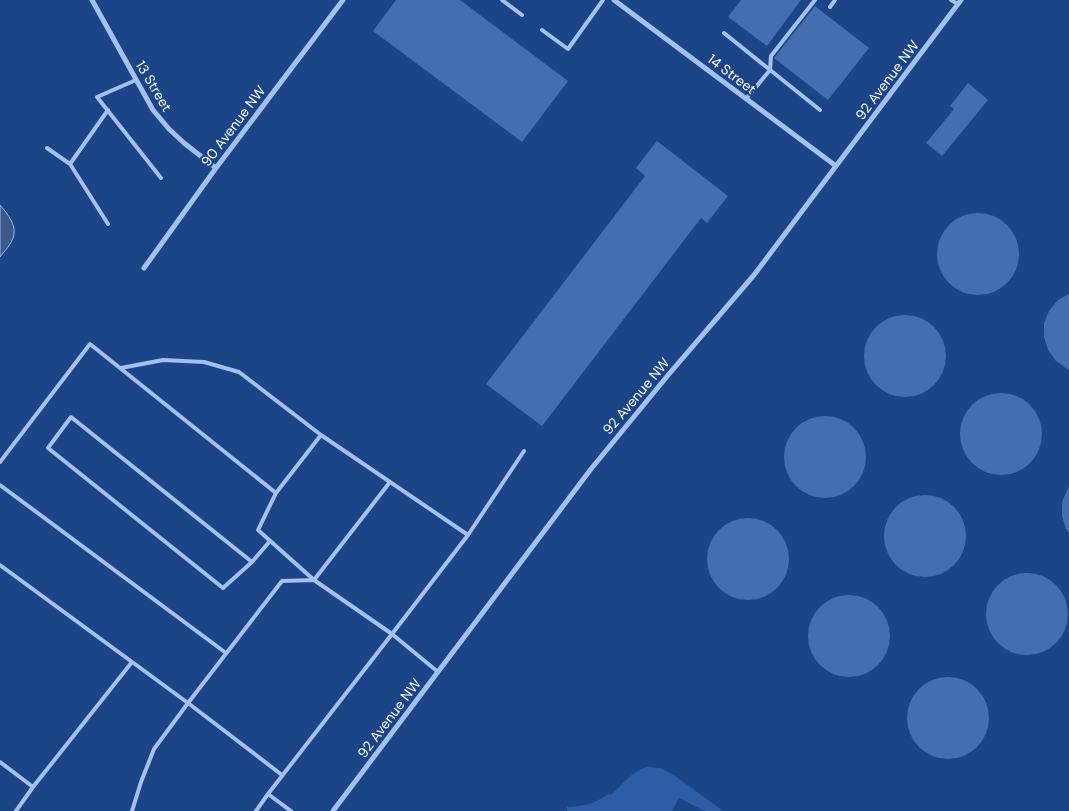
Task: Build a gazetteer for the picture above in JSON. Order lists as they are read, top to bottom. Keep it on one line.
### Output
{"streets":{"street":["14 Street","92 Avenue NW","13 Street","90 Avenue NW"]},"crossings":[["14 Street","92 Avenue NW"],["13 Street","90 Avenue NW"]]}
